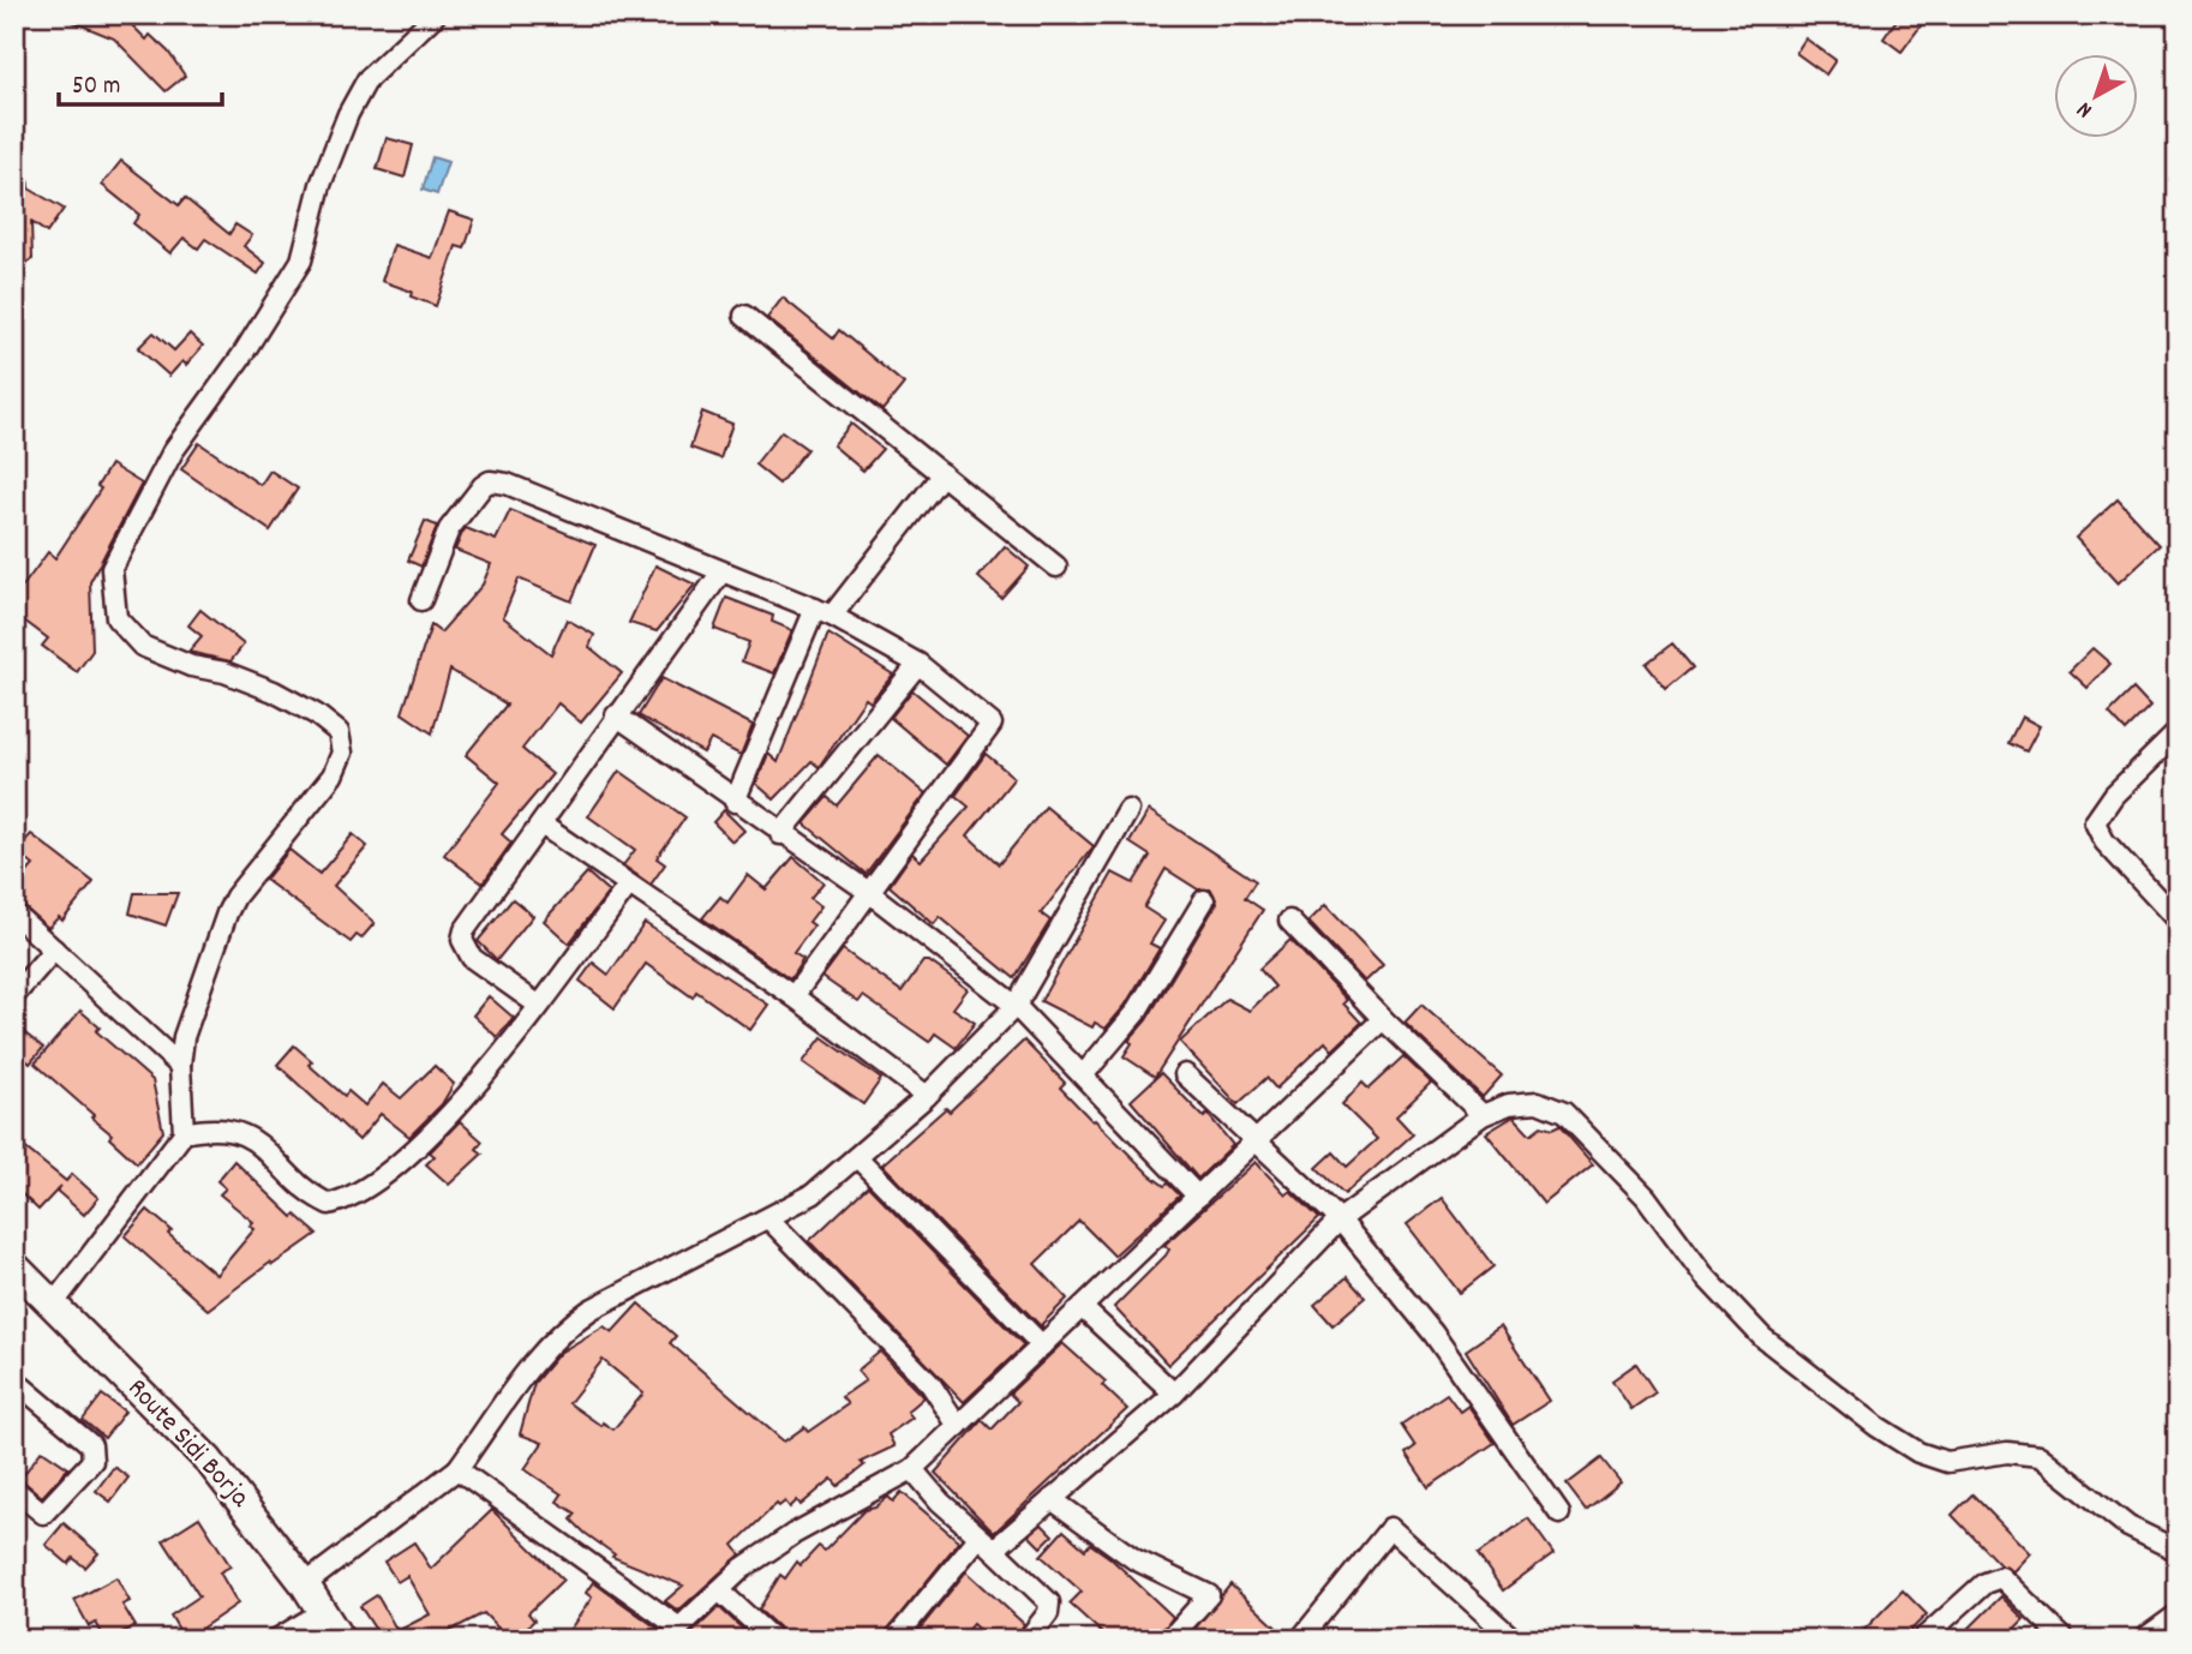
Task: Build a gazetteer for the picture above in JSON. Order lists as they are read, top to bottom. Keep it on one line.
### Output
{"streets":{"street":["Route Sidi Borja"]},"scale_bar":"50 m","north":"bottom left"}
